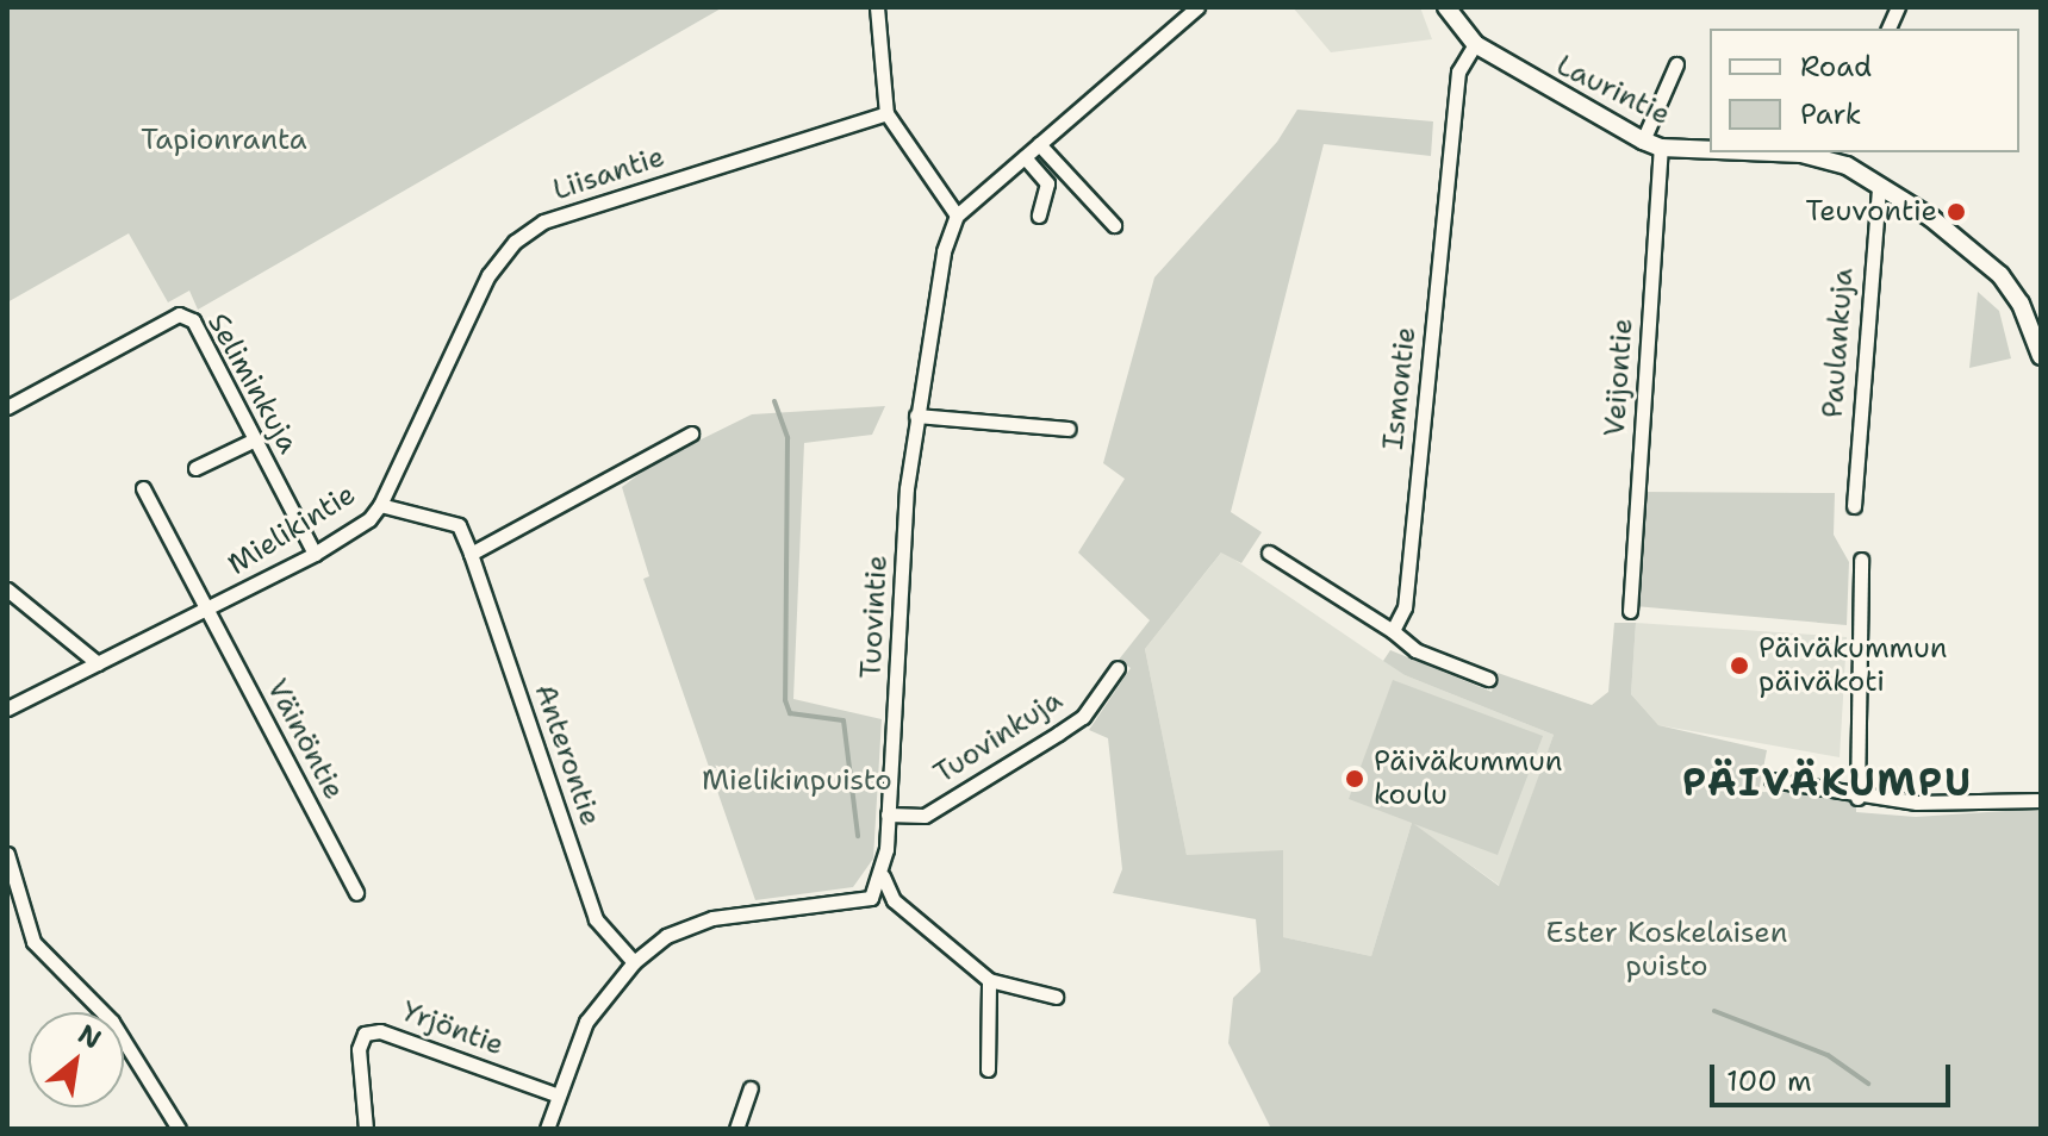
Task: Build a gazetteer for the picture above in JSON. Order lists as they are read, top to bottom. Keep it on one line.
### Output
{"streets":{"street":["Laurintie","Liisantie","Paulankuja","Veijontie","Seliminkuja","Ismontie","Mielikintie","Tuovintie","Tuovinkuja","Väinöntie","Anterontie","Yrjöntie"]},"crossings":[["Laurintie","Paulankuja"],["Laurintie","Veijontie"],["Laurintie","Ismontie"],["Liisantie","Mielikintie"],["Seliminkuja","Mielikintie"],["Mielikintie","Väinöntie"],["Mielikintie","Anterontie"],["Tuovintie","Tuovinkuja"]],"districts":["PÄIVÄKUMPU"],"parks":["Tapionranta","Mielikinpuisto","Ester Koskelaisen puisto"],"places":["Teuvontie","Päiväkummun päiväkoti","Päiväkummun koulu"],"legend":["Road","Park"],"scale_bar":"100 m","north":"top right"}
